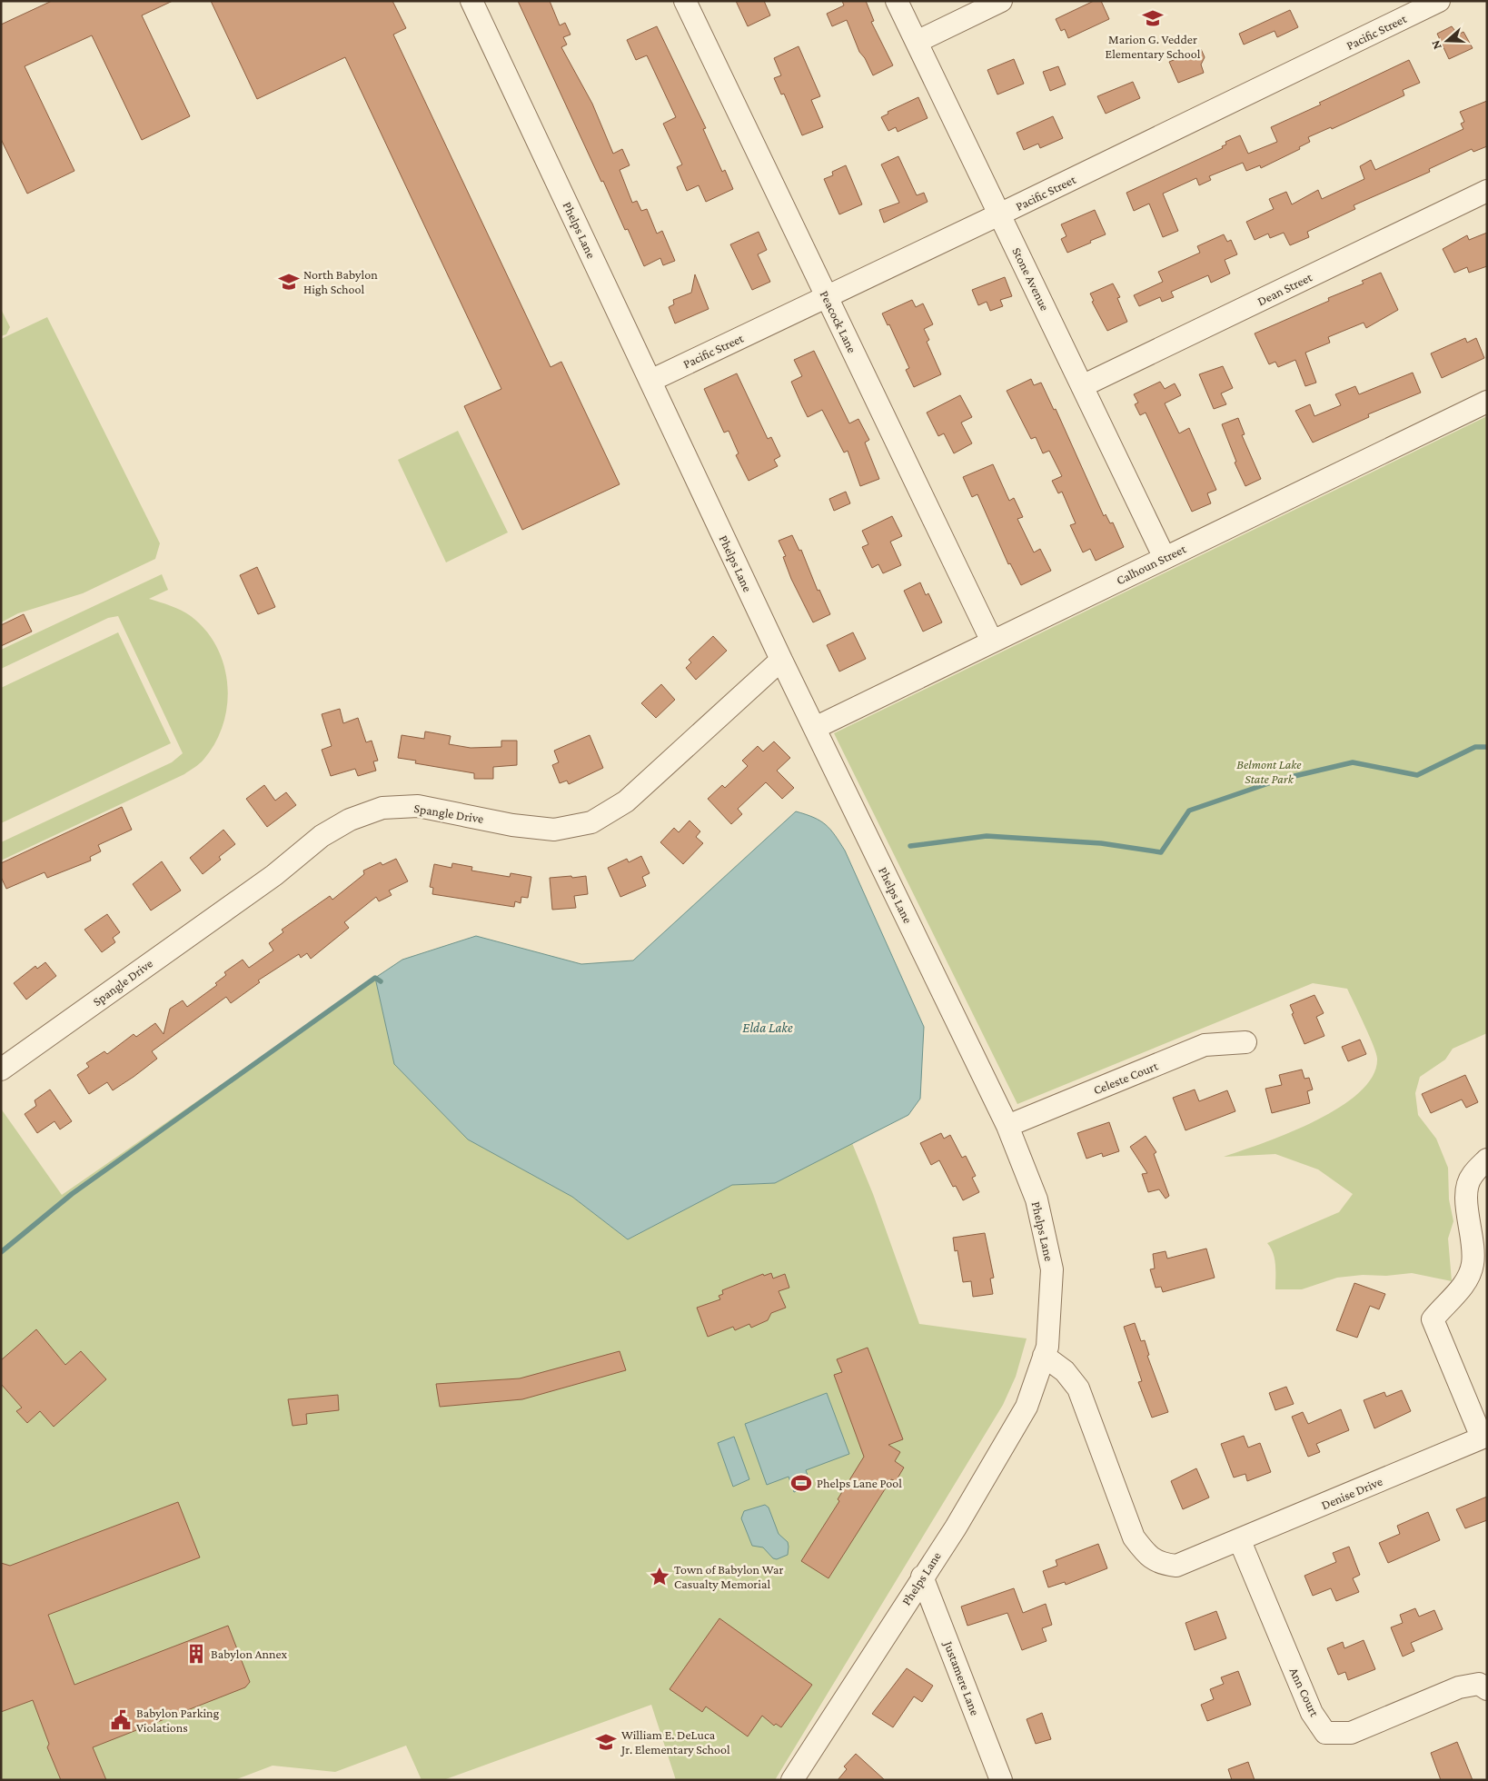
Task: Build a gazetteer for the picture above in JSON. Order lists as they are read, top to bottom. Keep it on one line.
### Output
{"streets":{"street":["Pacific Street","Phelps Lane","Stone Avenue","Dean Street","Peacock Lane","Calhoun Street","Spangle Drive","Celeste Court","Denise Drive","Justamere Lane","Ann Court"]},"crossings":[["Pacific Street","Phelps Lane"],["Pacific Street","Stone Avenue"],["Pacific Street","Peacock Lane"],["Phelps Lane","Calhoun Street"],["Phelps Lane","Spangle Drive"],["Phelps Lane","Celeste Court"],["Phelps Lane","Denise Drive"],["Phelps Lane","Justamere Lane"],["Stone Avenue","Dean Street"],["Stone Avenue","Calhoun Street"],["Peacock Lane","Calhoun Street"],["Denise Drive","Ann Court"]],"water":["Elda Lake"],"parks":["Belmont Lake State Park"],"places":{"school or university":["Marion G. Vedder Elementary School","North Babylon High School","William E. DeLuca Jr. Elementary School"],"sports":["Phelps Lane Pool"],"place":["Town of Babylon War Casualty Memorial"],"building":["Babylon Annex"],"public building":["Babylon Parking Violations"]},"north":"left"}
